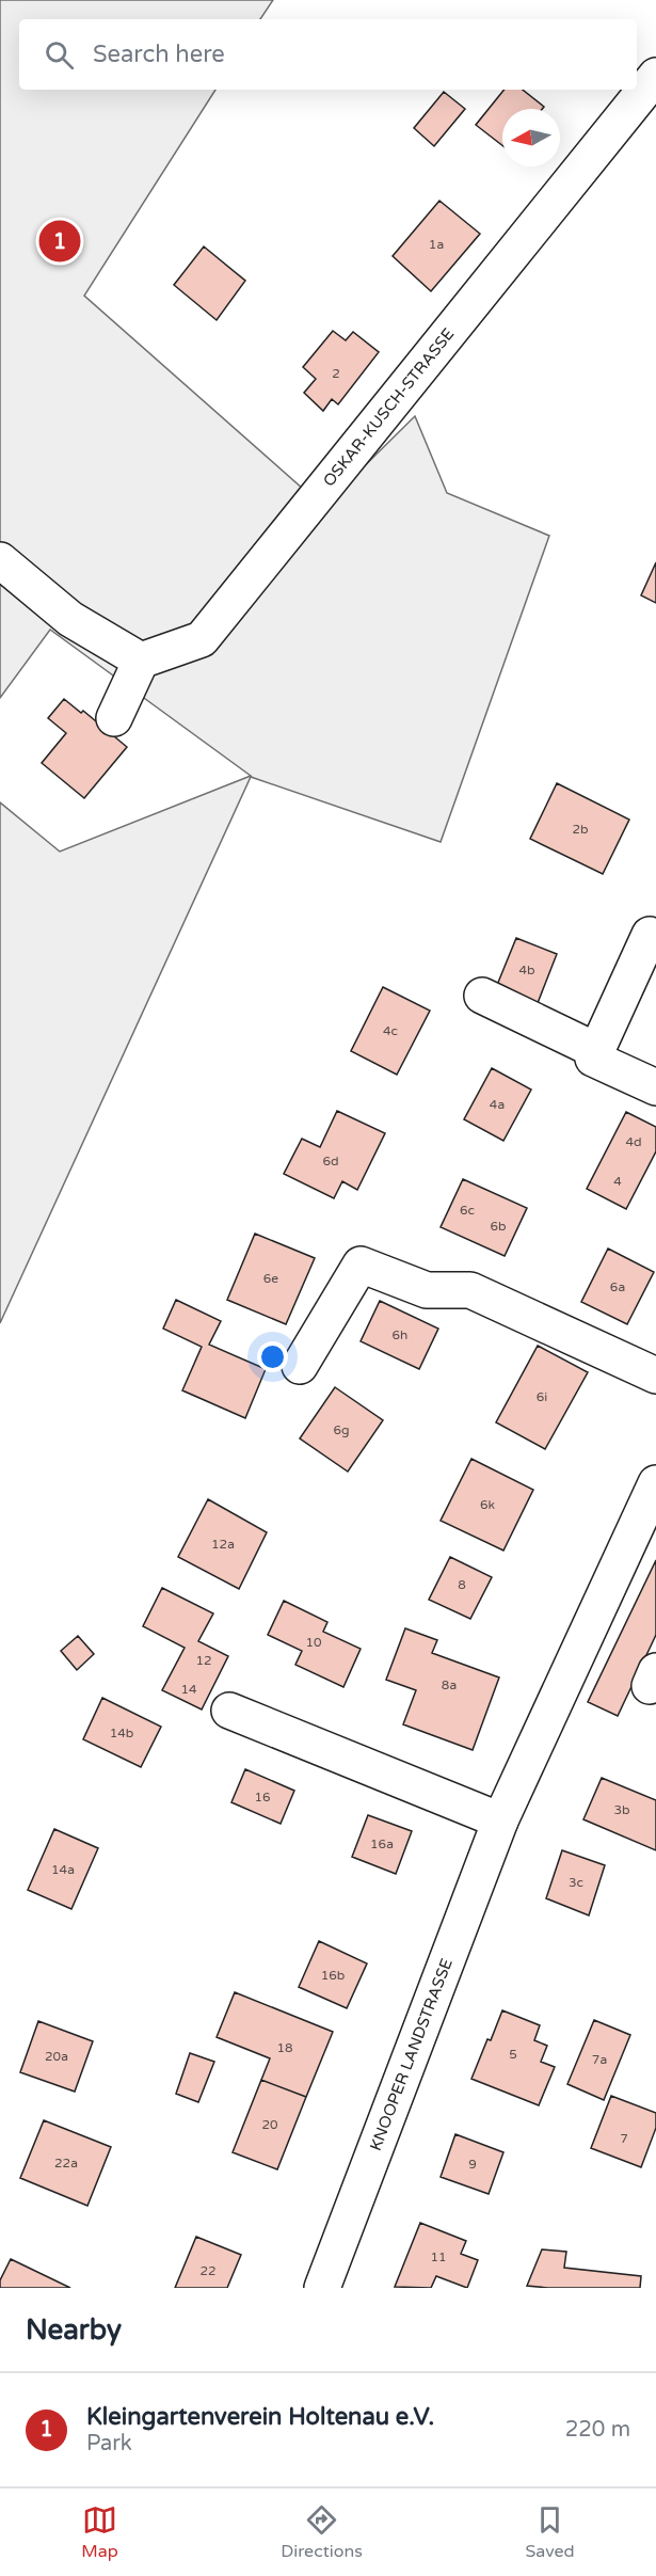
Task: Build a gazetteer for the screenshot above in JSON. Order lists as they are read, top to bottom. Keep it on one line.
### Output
{"streets":{"street":["OSKAR-KUSCH-STRASSE","KNOOPER LANDSTRASSE"]},"house_numbers":["1a","2","2b","4b","4c","4a","4d","6d","4","6c","6b","6e","6a","6h","6i","6g","6k","12a","8","10","12","8a","14","14b","16","3b","16a","14a","3c","16b","18","5","20a","7a","20","7","22a","9","11","22"],"north":"left","page":{"search":"Search here","pins":"1","heading":"Nearby","list":[{"mark":"1","name":"Kleingartenverein Holtenau e.V.","note":"Park","value":"220 m"}],"nav":["Map","Directions","Saved"]}}
